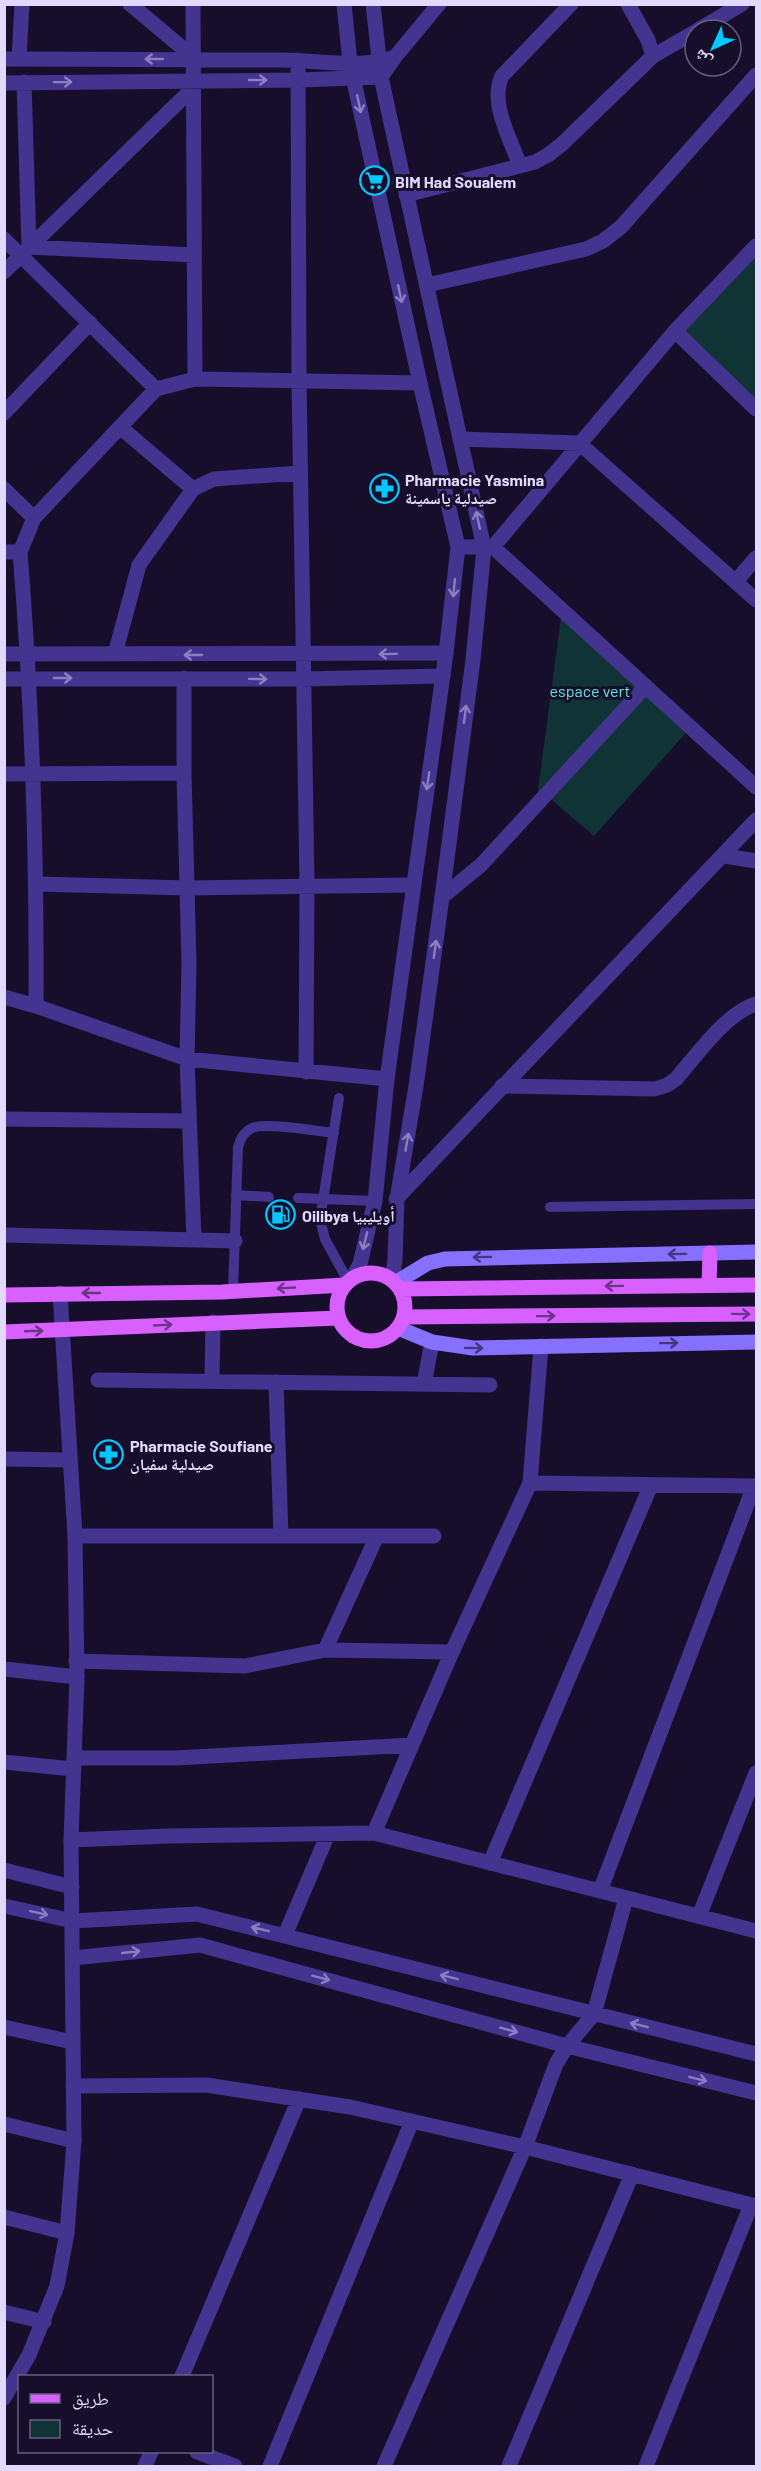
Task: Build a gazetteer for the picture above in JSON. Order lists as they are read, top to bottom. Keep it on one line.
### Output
{"parks":["espace vert"],"places":{"supermarket":["BIM Had Soualem"],"pharmacy":["Pharmacie Yasmina صيدلية ياسمينة","Pharmacie Soufiane صيدلية سفيان"],"fuel station":["Oilibya أويليبيا"]},"legend":["طريق","حديقة"],"north":"bottom left"}
